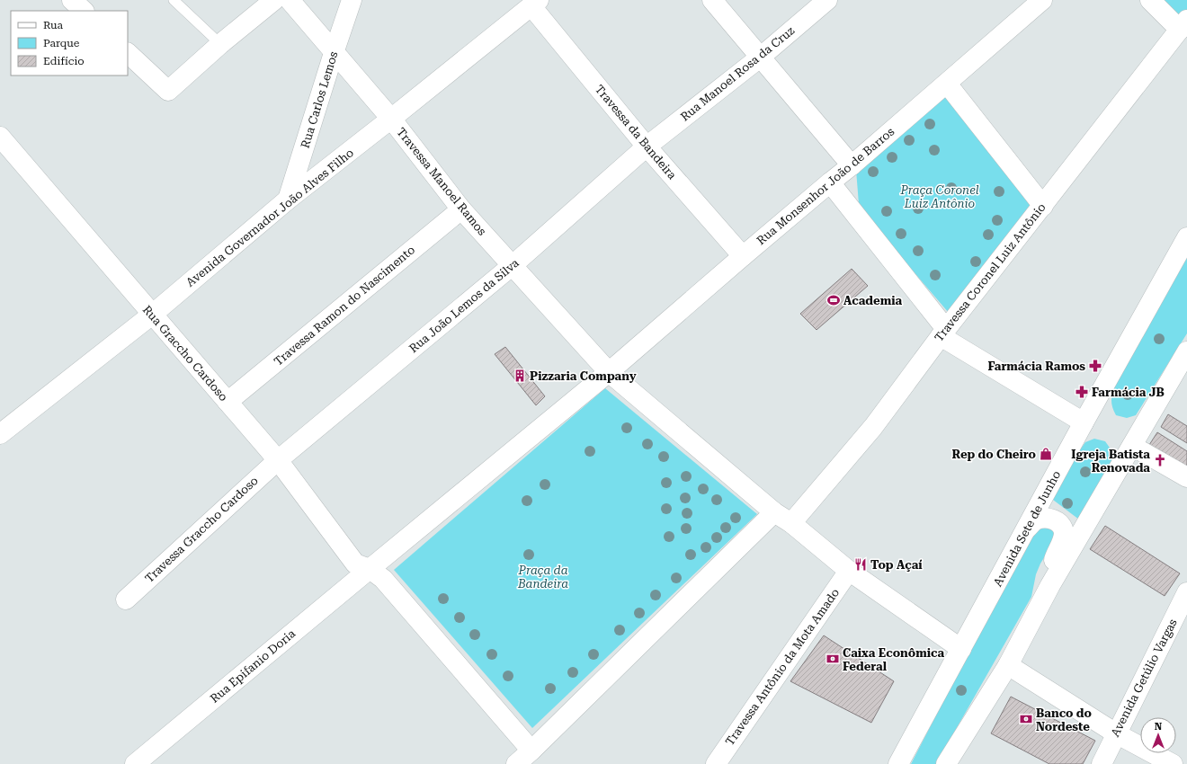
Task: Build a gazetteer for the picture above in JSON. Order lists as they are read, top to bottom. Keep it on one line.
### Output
{"streets":{"street":["Rua Manoel Rosa da Cruz","Rua Carlos Lemos","Travessa da Bandeira","Travessa Manoel Ramos","Rua Monsenhor João de Barros","Avenida Governador João Alves Filho","Travessa Coronel Luiz Antônio","Travessa Ramon do Nascimento","Rua João Lemos da Silva","Rua Graccho Cardoso","Avenida Sete de Junho","Travessa Graccho Cardoso","Rua Epifanio Doria","Travessa Antônio da Mota Amado","Avenida Getúlio Vargas"]},"crossings":[["Rua Manoel Rosa da Cruz","Travessa da Bandeira"],["Rua Manoel Rosa da Cruz","Rua João Lemos da Silva"],["Rua Carlos Lemos","Travessa Manoel Ramos"],["Rua Carlos Lemos","Avenida Governador João Alves Filho"],["Travessa da Bandeira","Rua Monsenhor João de Barros"],["Travessa da Bandeira","Avenida Governador João Alves Filho"],["Travessa da Bandeira","Rua João Lemos da Silva"],["Travessa Manoel Ramos","Rua Monsenhor João de Barros"],["Travessa Manoel Ramos","Avenida Governador João Alves Filho"],["Travessa Manoel Ramos","Travessa Ramon do Nascimento"],["Travessa Manoel Ramos","Rua João Lemos da Silva"],["Avenida Governador João Alves Filho","Rua Graccho Cardoso"],["Travessa Ramon do Nascimento","Rua Graccho Cardoso"],["Rua João Lemos da Silva","Rua Graccho Cardoso"],["Rua João Lemos da Silva","Travessa Graccho Cardoso"],["Rua Graccho Cardoso","Travessa Graccho Cardoso"],["Rua Graccho Cardoso","Rua Epifanio Doria"]],"parks":["Praça Coronel Luiz Antônio","Praça da Bandeira"],"places":{"sports":["Academia"],"pharmacy":["Farmácia Ramos","Farmácia JB"],"building":["Pizzaria Company"],"shop":["Rep do Cheiro"],"church":["Igreja Batista Renovada"],"restaurant":["Top Açaí"],"bank":["Caixa Econômica Federal","Banco do Nordeste"]},"legend":["Rua","Parque","Edifício"],"north":"top"}
